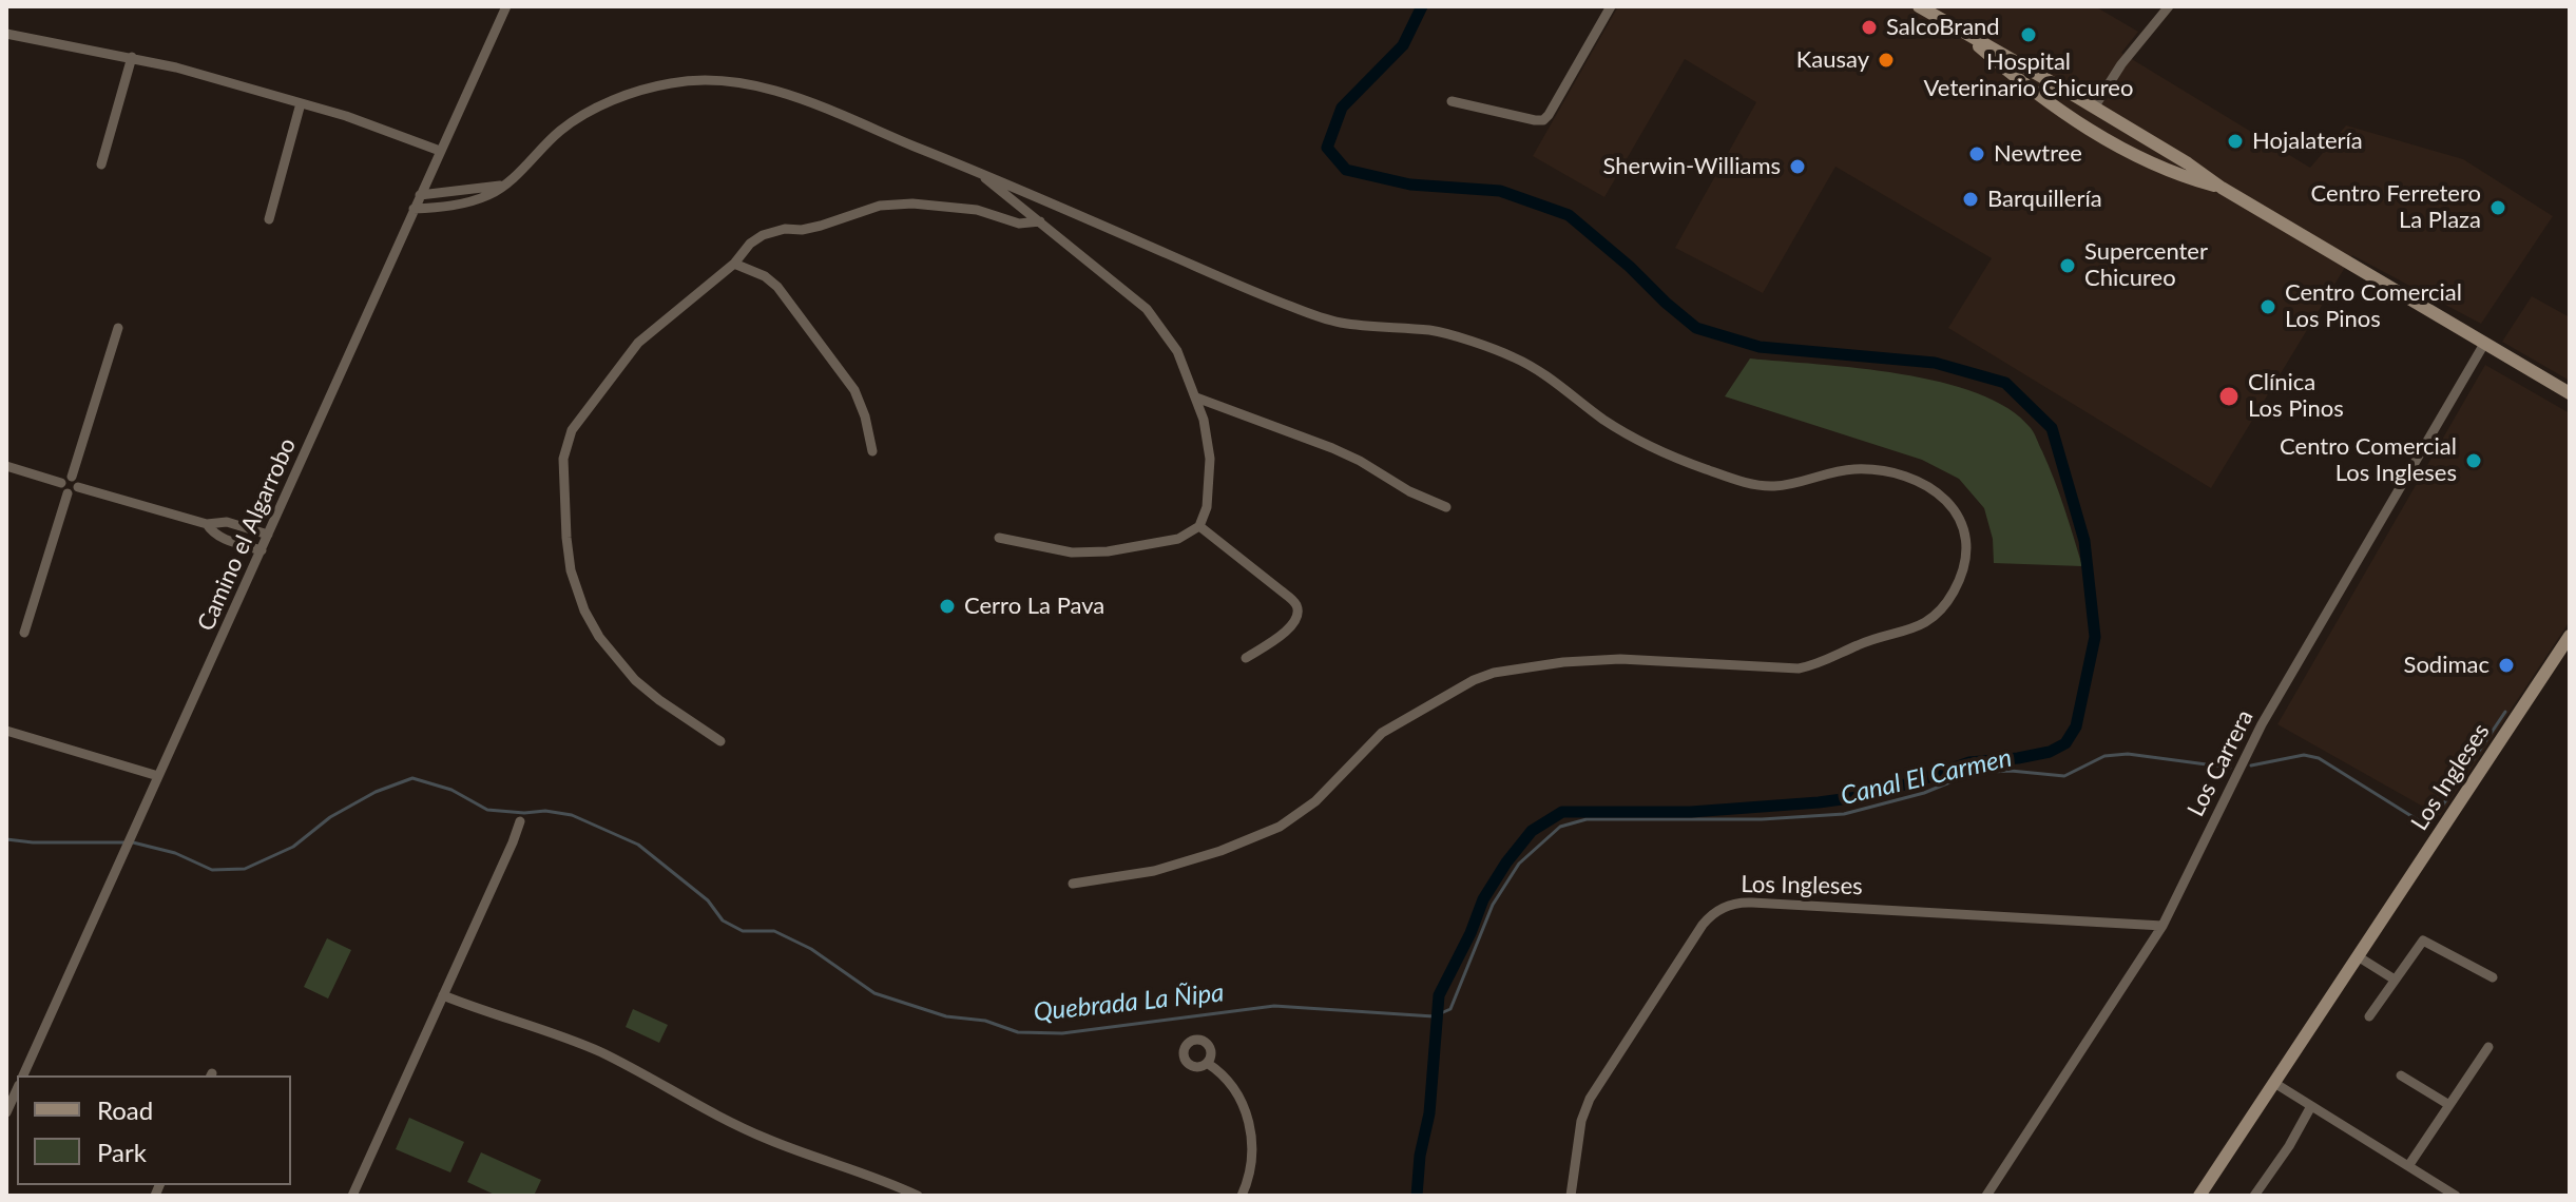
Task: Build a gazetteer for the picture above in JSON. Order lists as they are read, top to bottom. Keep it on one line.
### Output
{"streets":{"main road":["Los Ingleses"],"street":["Camino el Algarrobo","Los Carrera"]},"crossings":[["Los Carrera","Los Ingleses"]],"water":["Canal El Carmen","Quebrada La Ñipa"],"places":["SalcoBrand","Hospital Veterinario Chicureo","Kausay","Hojalatería","Newtree","Sherwin-Williams","Barquillería","Centro Ferretero La Plaza","Supercenter Chicureo","Centro Comercial Los Pinos","Clínica Los Pinos","Centro Comercial Los Ingleses","Cerro La Pava","Sodimac"],"legend":["Road","Park"]}
